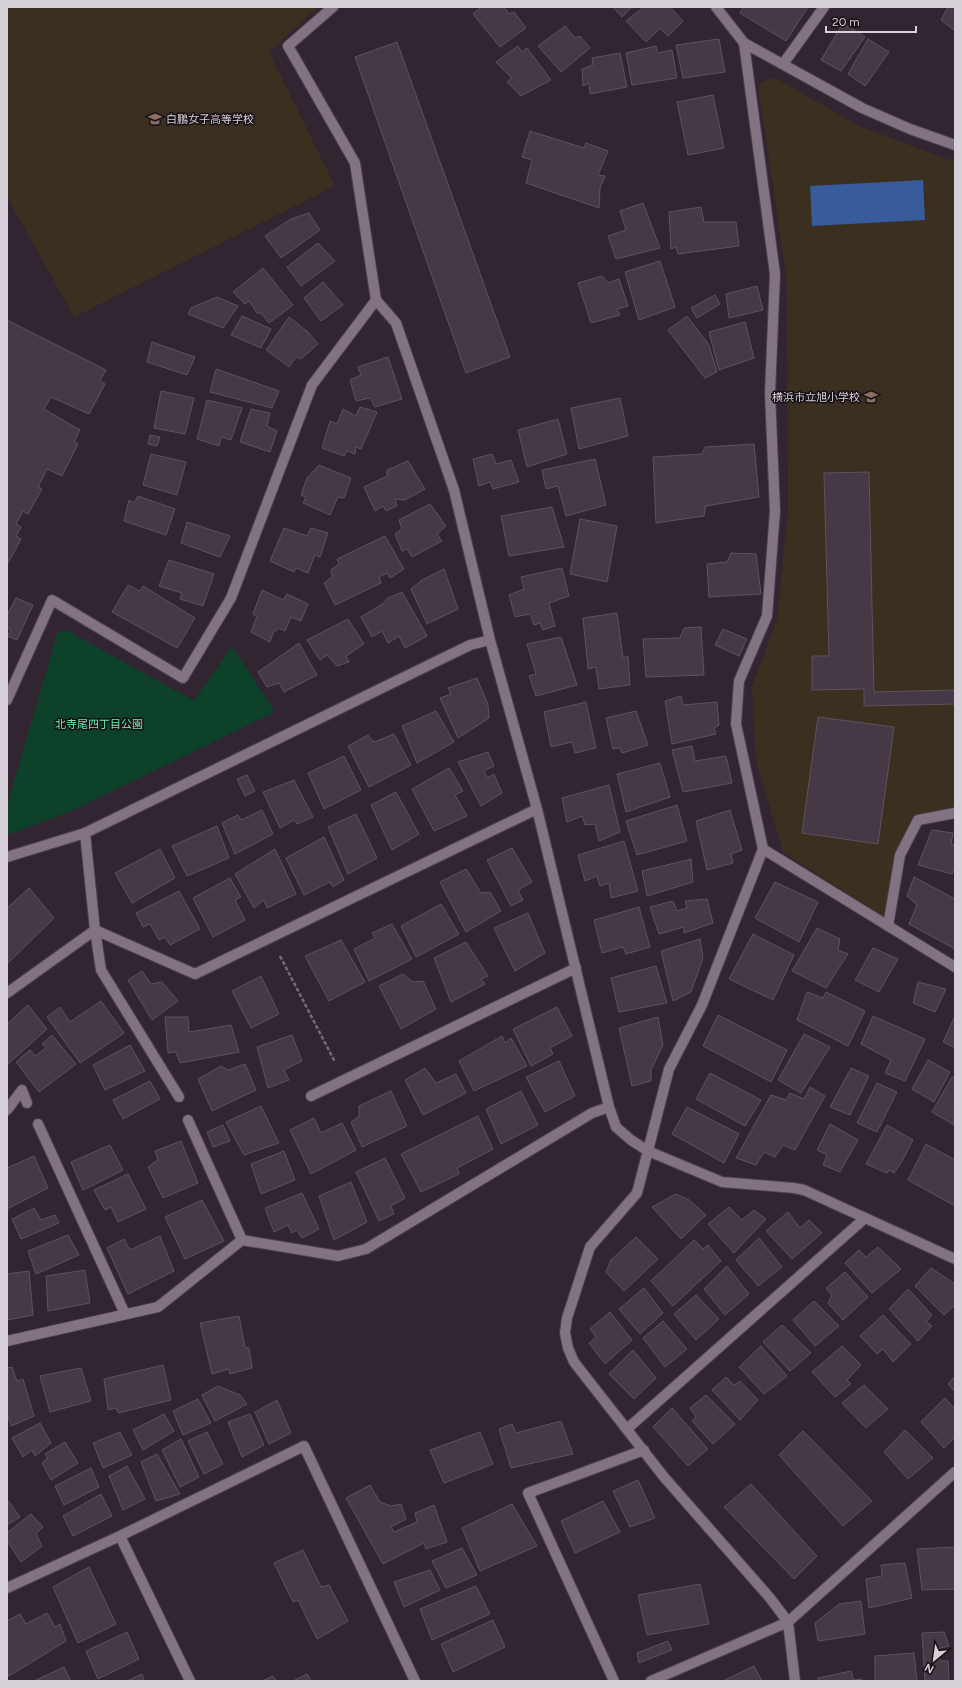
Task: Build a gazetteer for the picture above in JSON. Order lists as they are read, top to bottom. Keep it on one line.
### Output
{"parks":["北寺尾四丁目公園"],"places":{"school or university":["白鵬女子高等学校","横浜市立旭小学校"]},"scale_bar":"20 m","north":"bottom left"}
